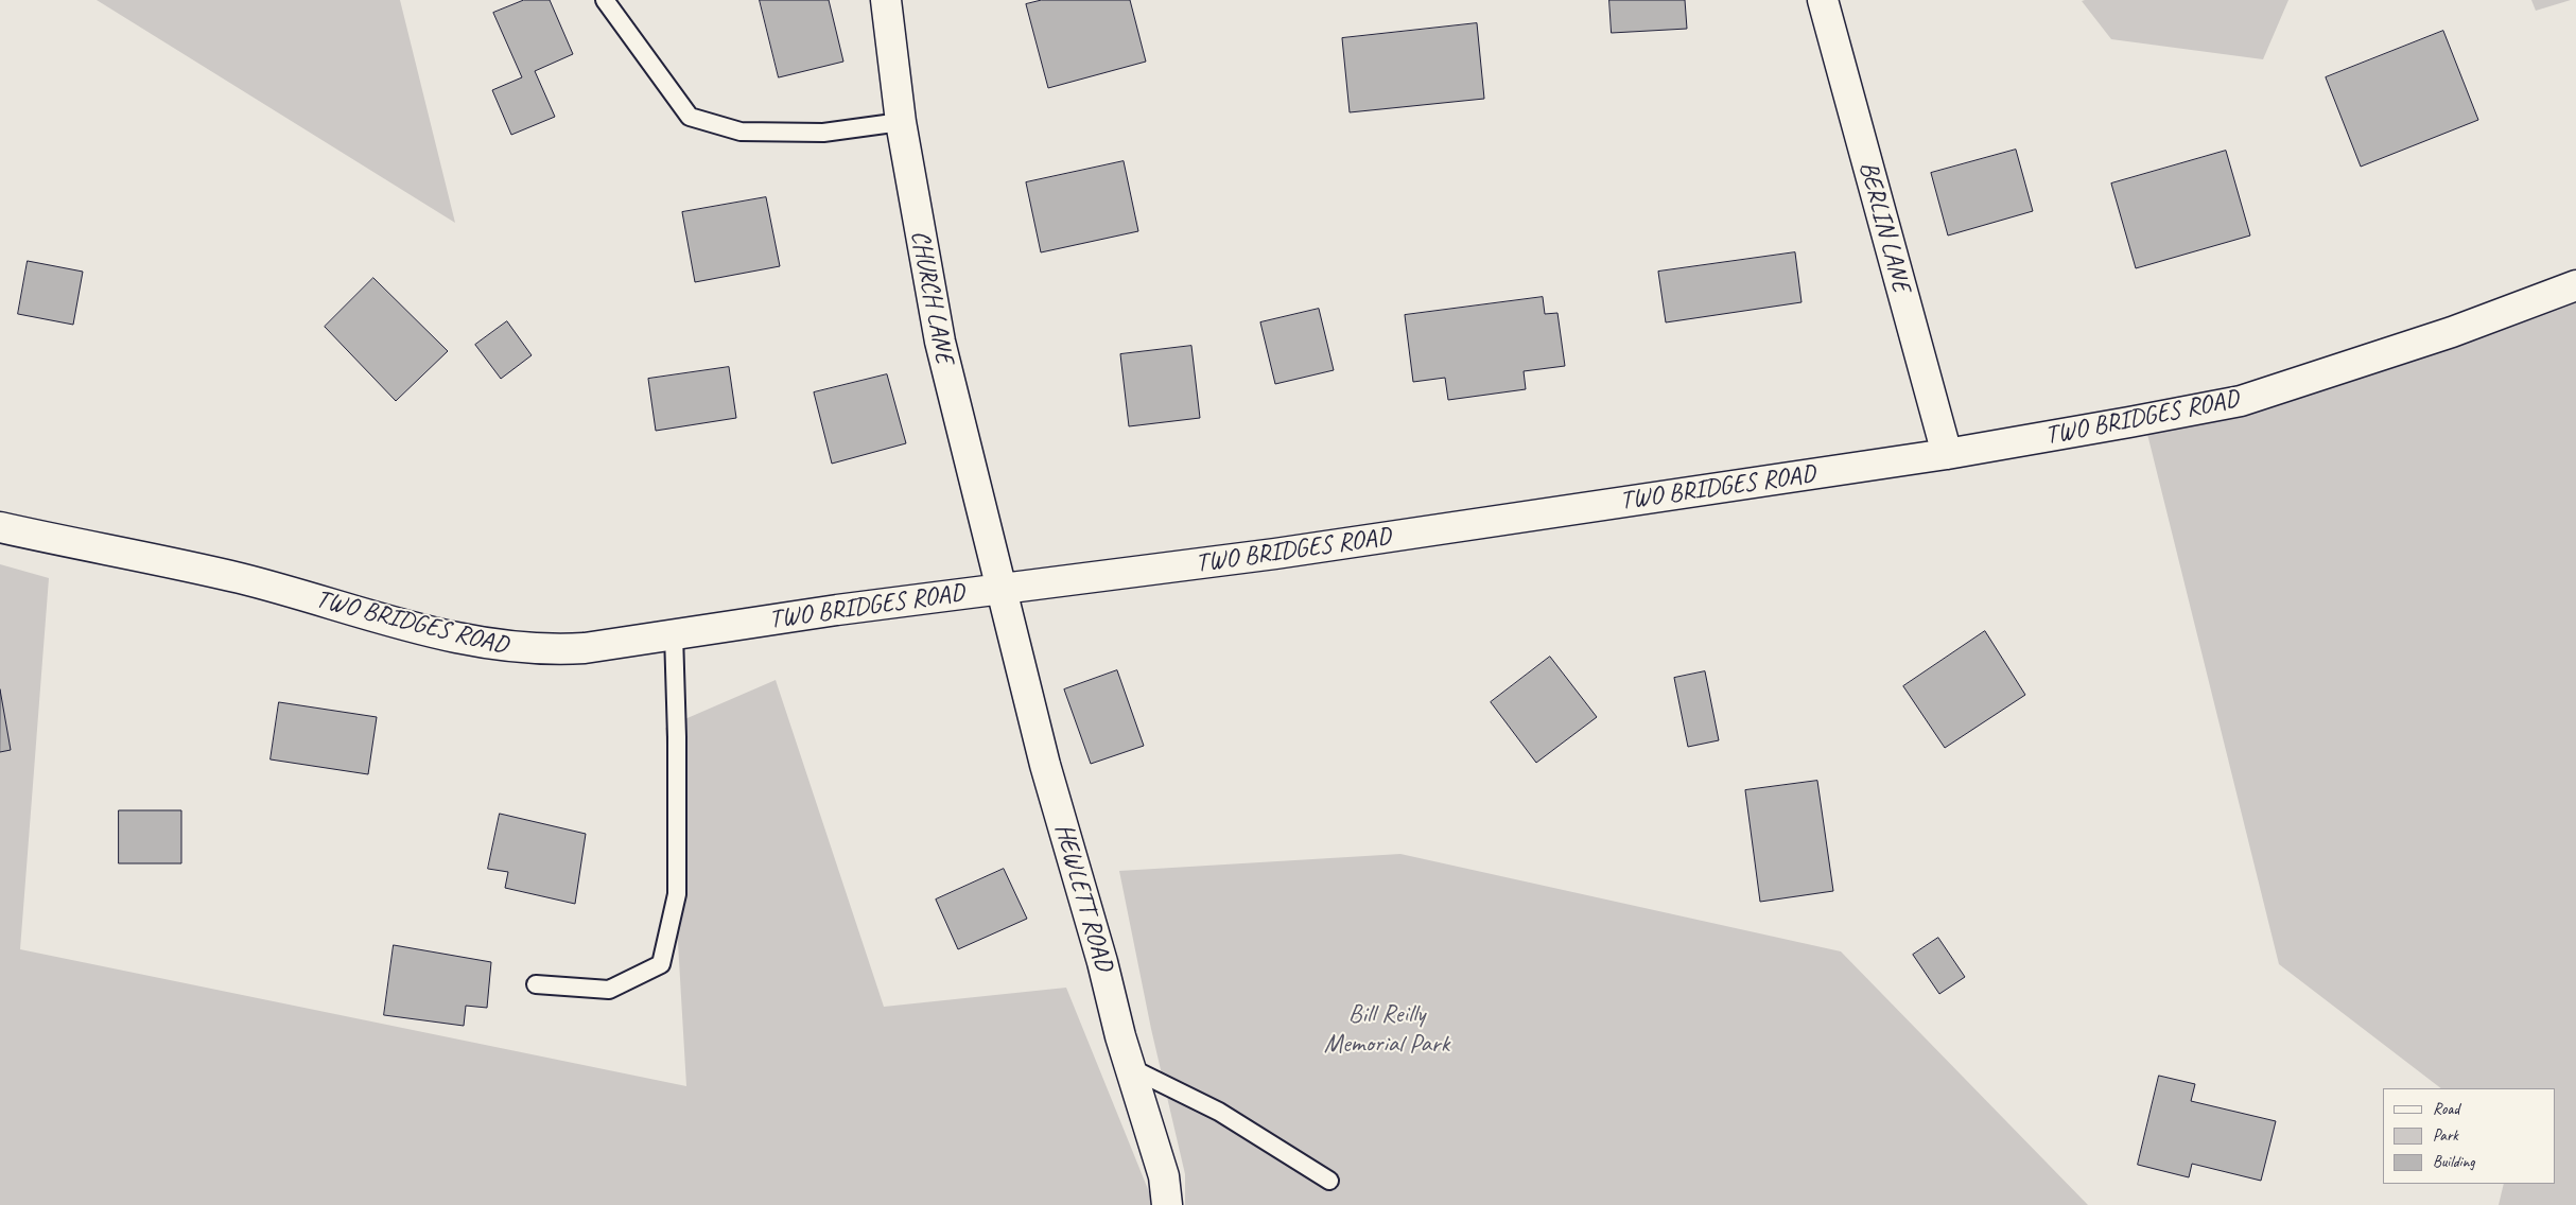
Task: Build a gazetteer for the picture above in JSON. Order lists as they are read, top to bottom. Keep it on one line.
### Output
{"streets":{"street":["BERLIN LANE","CHURCH LANE","TWO BRIDGES ROAD","HEWLETT ROAD"]},"crossings":[["BERLIN LANE","TWO BRIDGES ROAD"],["CHURCH LANE","TWO BRIDGES ROAD"],["CHURCH LANE","HEWLETT ROAD"],["TWO BRIDGES ROAD","HEWLETT ROAD"]],"parks":["Bill Reilly Memorial Park"],"legend":["Road","Park","Building"]}
